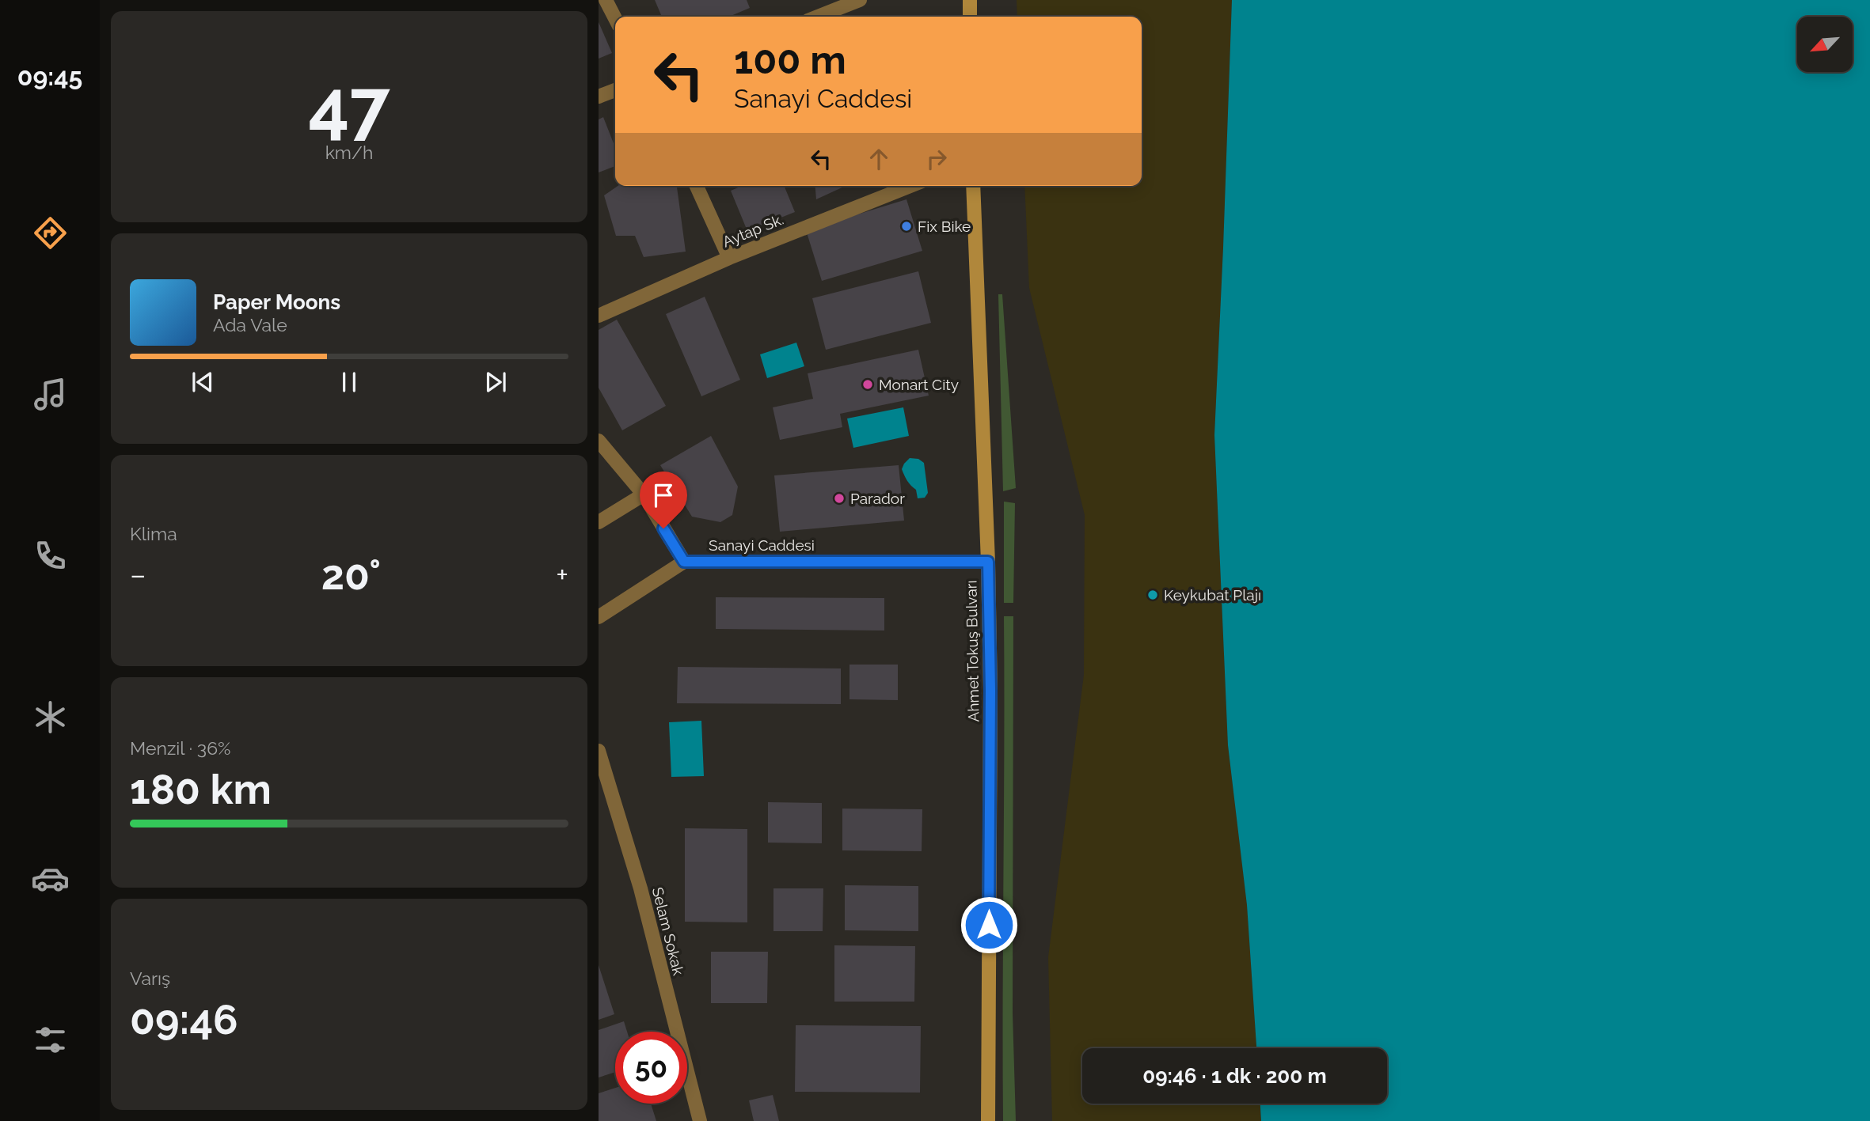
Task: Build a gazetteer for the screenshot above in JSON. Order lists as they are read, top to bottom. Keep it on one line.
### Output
{"streets":{"main road":["Ahmet Tokuş Bulvarı"],"street":["Aytap Sk.","Sanayi Caddesi","Selam Sokak"]},"crossings":[["Sanayi Caddesi","Ahmet Tokuş Bulvarı"]],"places":["Fix Bike","Monart City","Parador","Keykubat Plajı"],"north":"bottom left","page":{"tabs":"09:45","tile":[["47","km/h"],"Klima",["Menzil · 36%","180 km"],["Varış","09:46"]],"turn":["100 m","Sanayi Caddesi"],"song":["Paper Moons","Ada Vale"],"heat":["−","20°","+"],"limit":"50","trip":"09:46 · 1 dk · 200 m"}}
